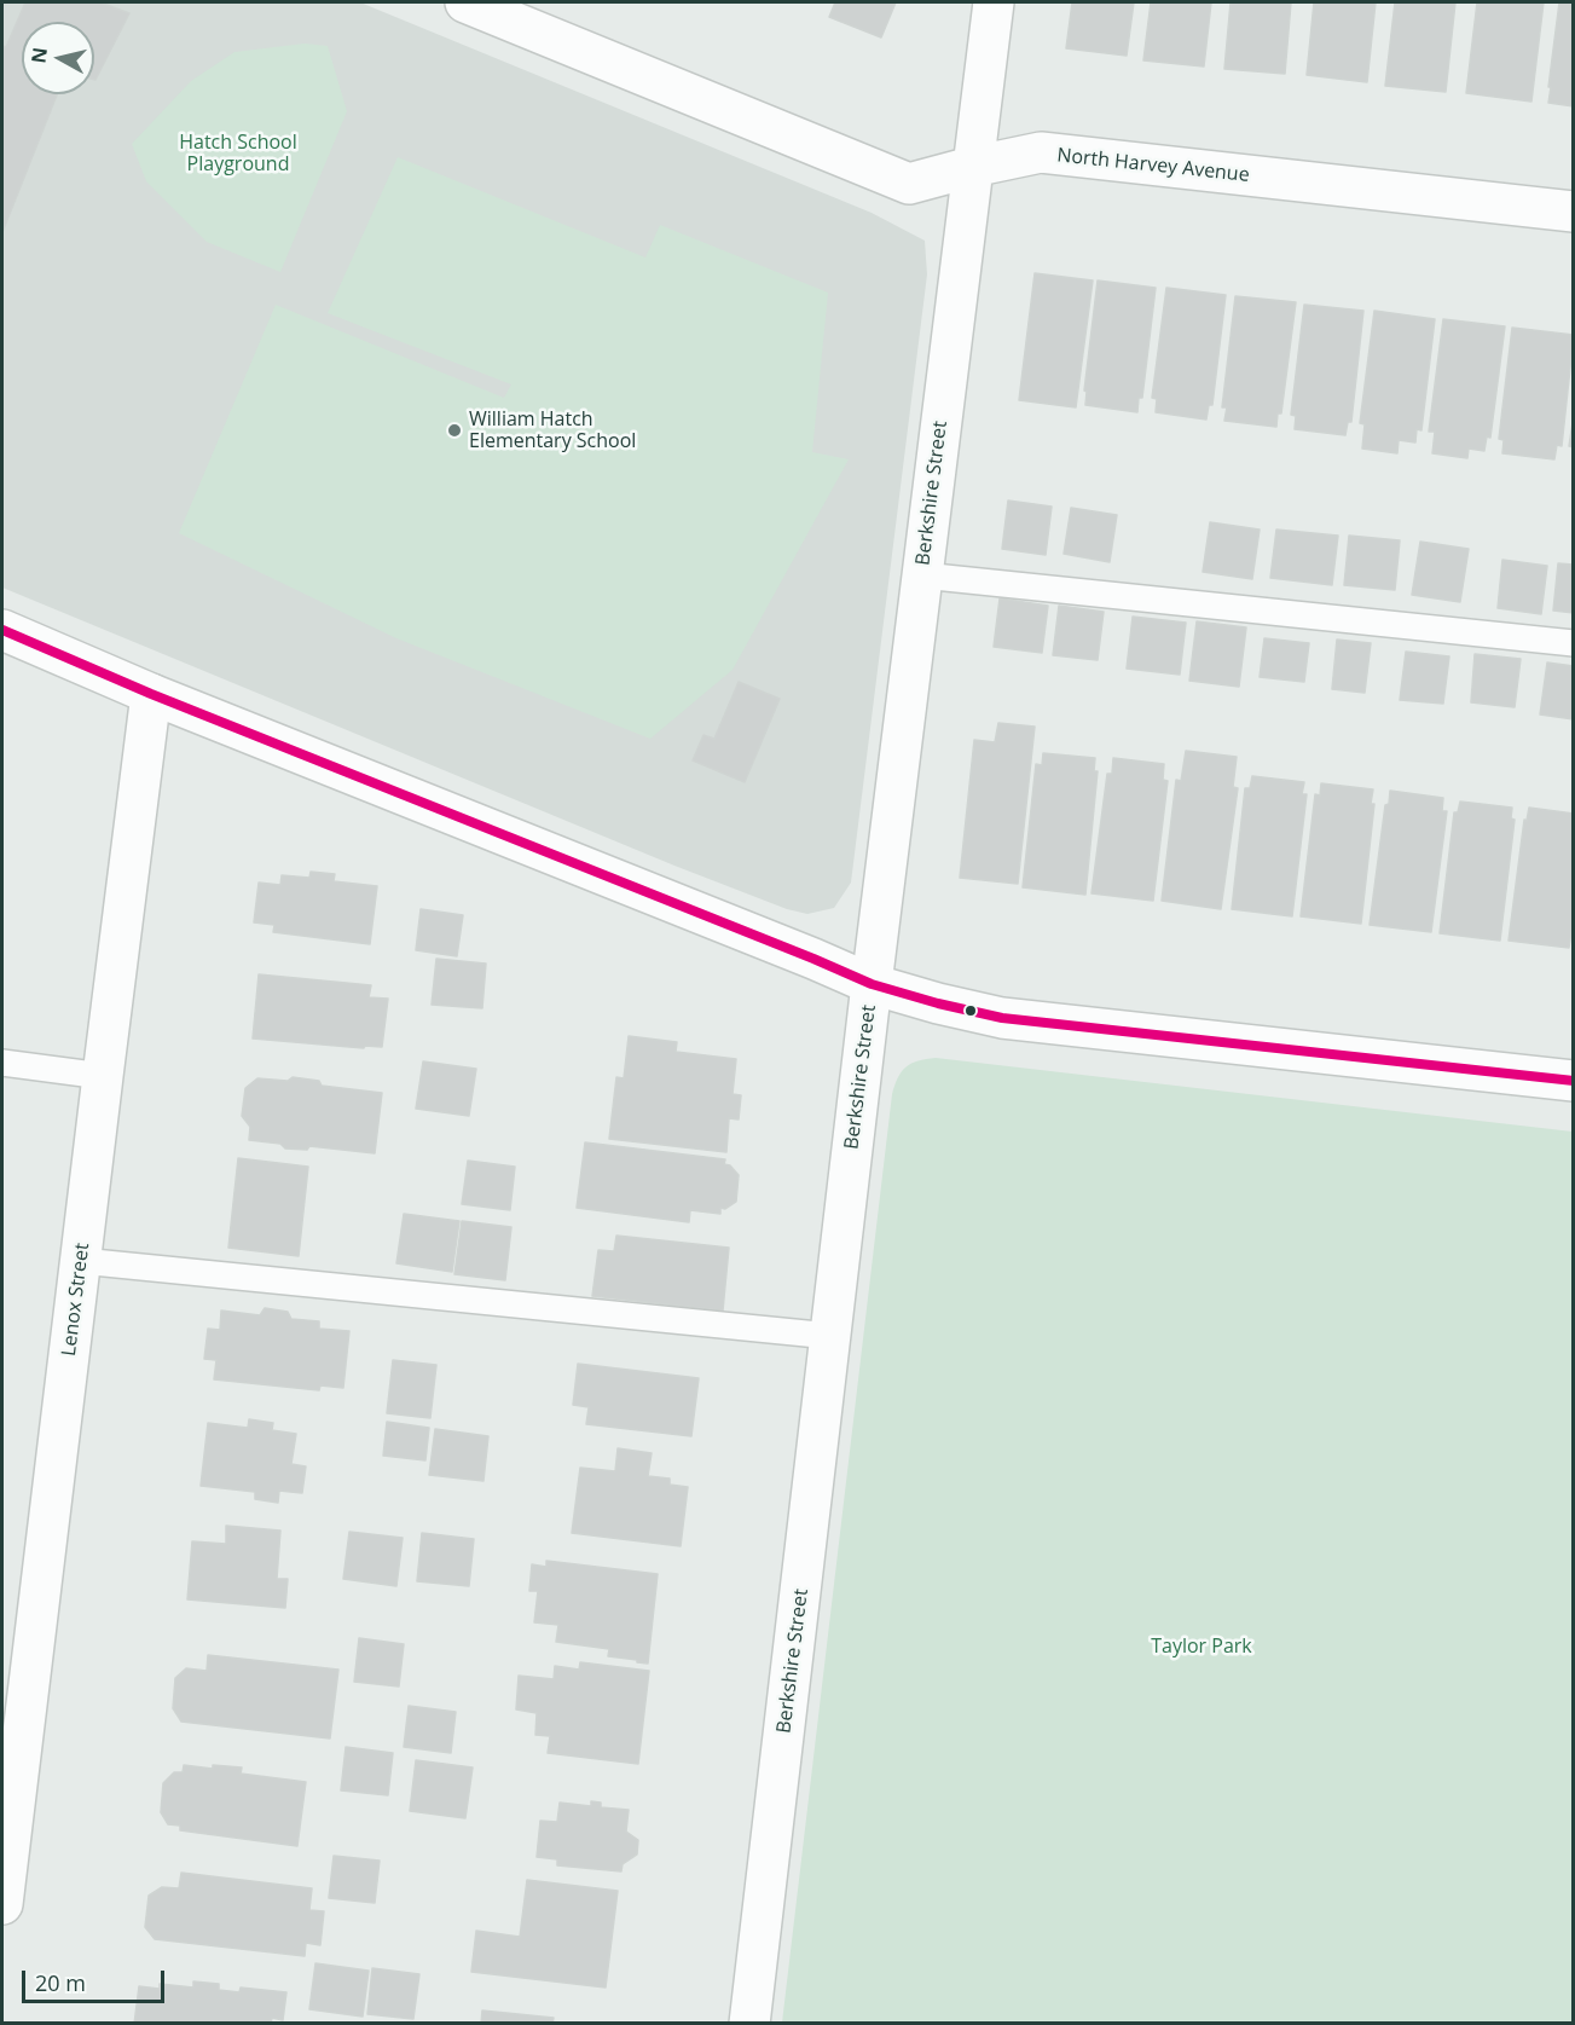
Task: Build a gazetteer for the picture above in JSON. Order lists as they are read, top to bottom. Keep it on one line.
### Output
{"streets":{"street":["North Harvey Avenue","Berkshire Street","Lenox Street"]},"crossings":[["North Harvey Avenue","Berkshire Street"]],"parks":["Hatch School Playground","Taylor Park"],"places":["William Hatch Elementary School"],"scale_bar":"20 m","north":"left"}
